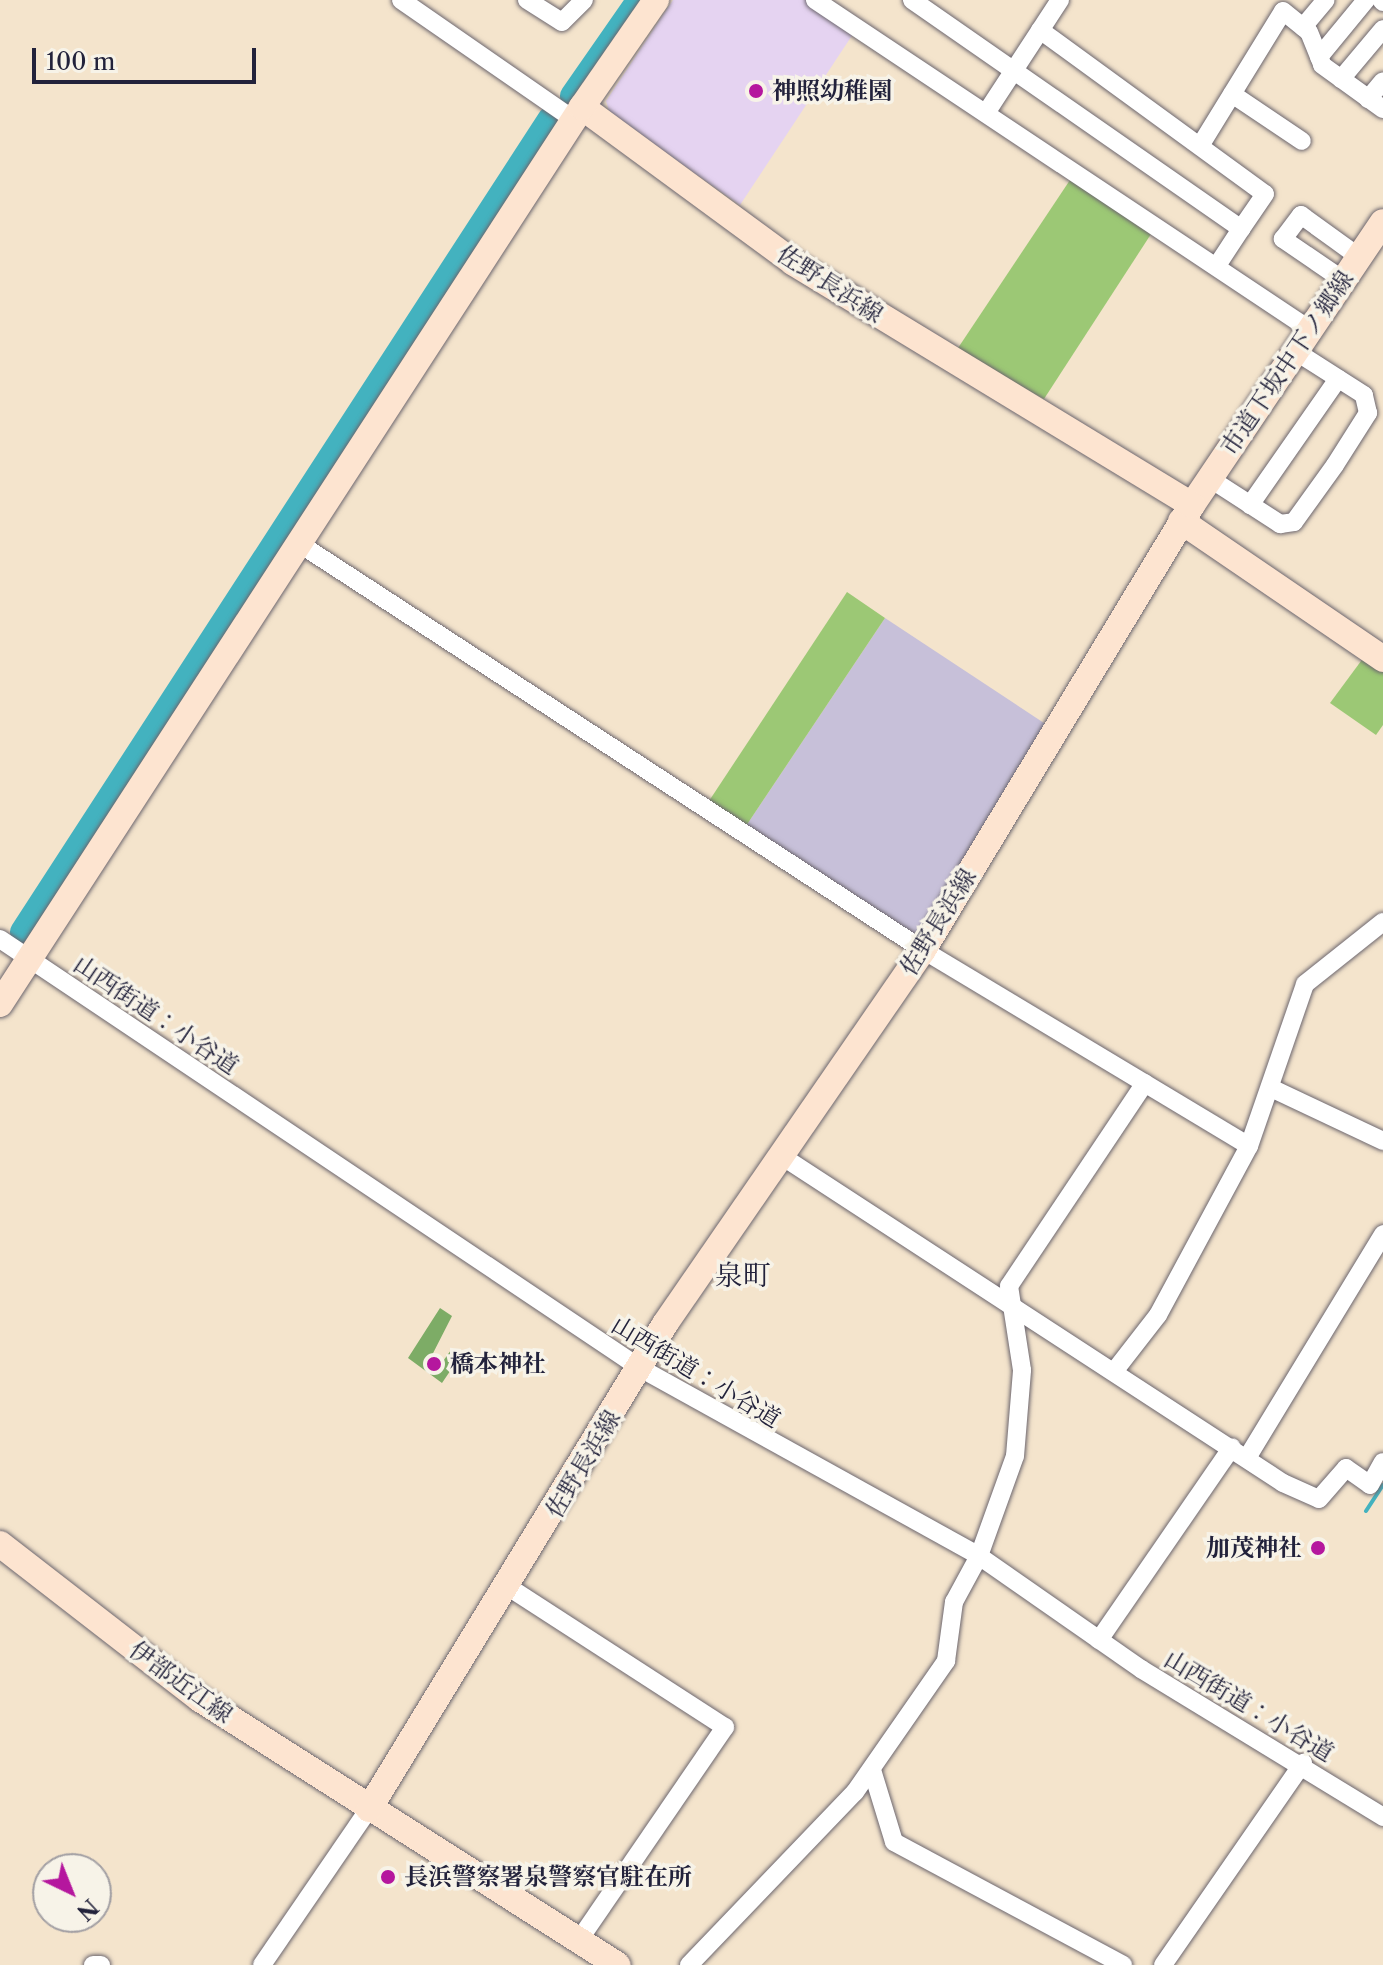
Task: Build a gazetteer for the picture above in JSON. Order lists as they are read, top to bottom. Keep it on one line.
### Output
{"streets":{"main road":["佐野長浜線","市道下坂中下ノ郷線","伊部近江線"],"street":["山西街道：小谷道"]},"crossings":[["佐野長浜線","市道下坂中下ノ郷線"],["佐野長浜線","山西街道：小谷道"],["佐野長浜線","伊部近江線"]],"districts":["泉町"],"places":["神照幼稚園","橋本神社","加茂神社","長浜警察署泉警察官駐在所"],"scale_bar":"100 m","north":"bottom right"}
